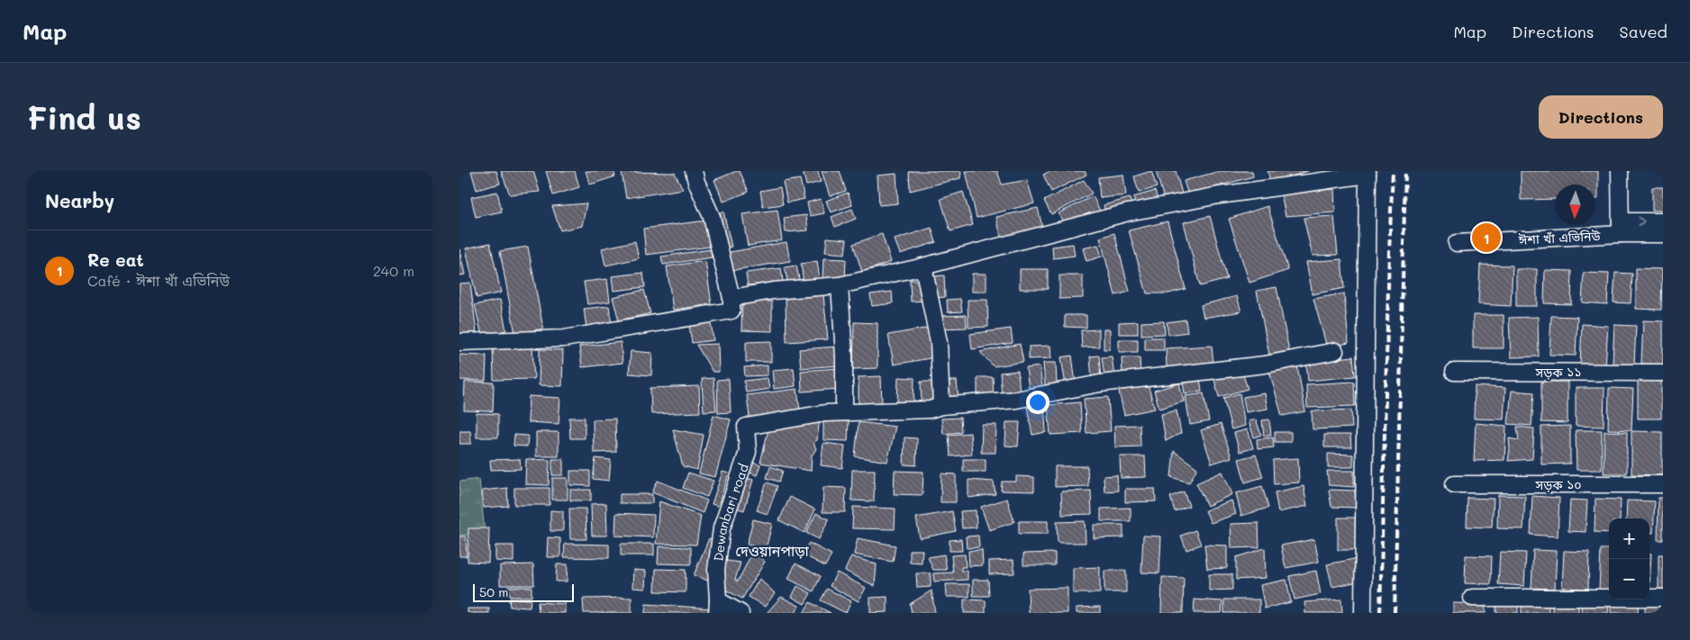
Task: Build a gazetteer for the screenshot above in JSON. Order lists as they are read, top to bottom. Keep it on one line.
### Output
{"streets":{"street":["ঈশা খাঁ এভিনিউ","সড়ক ১১","সড়ক ১০","Dewanbari road"]},"districts":["দেওয়ানপাড়া"],"scale_bar":"50 m","north":"bottom","page":{"header":"Map","nav":["Map","Directions","Saved"],"buttons":"Directions","title":"Find us","heading":"Nearby","pins":"1","list":[{"mark":"1","name":"Re eat","note":"Café · ঈশা খাঁ এভিনিউ","value":"240 m"}],"map_buttons":["+","−"],"scale":"50 m"}}
